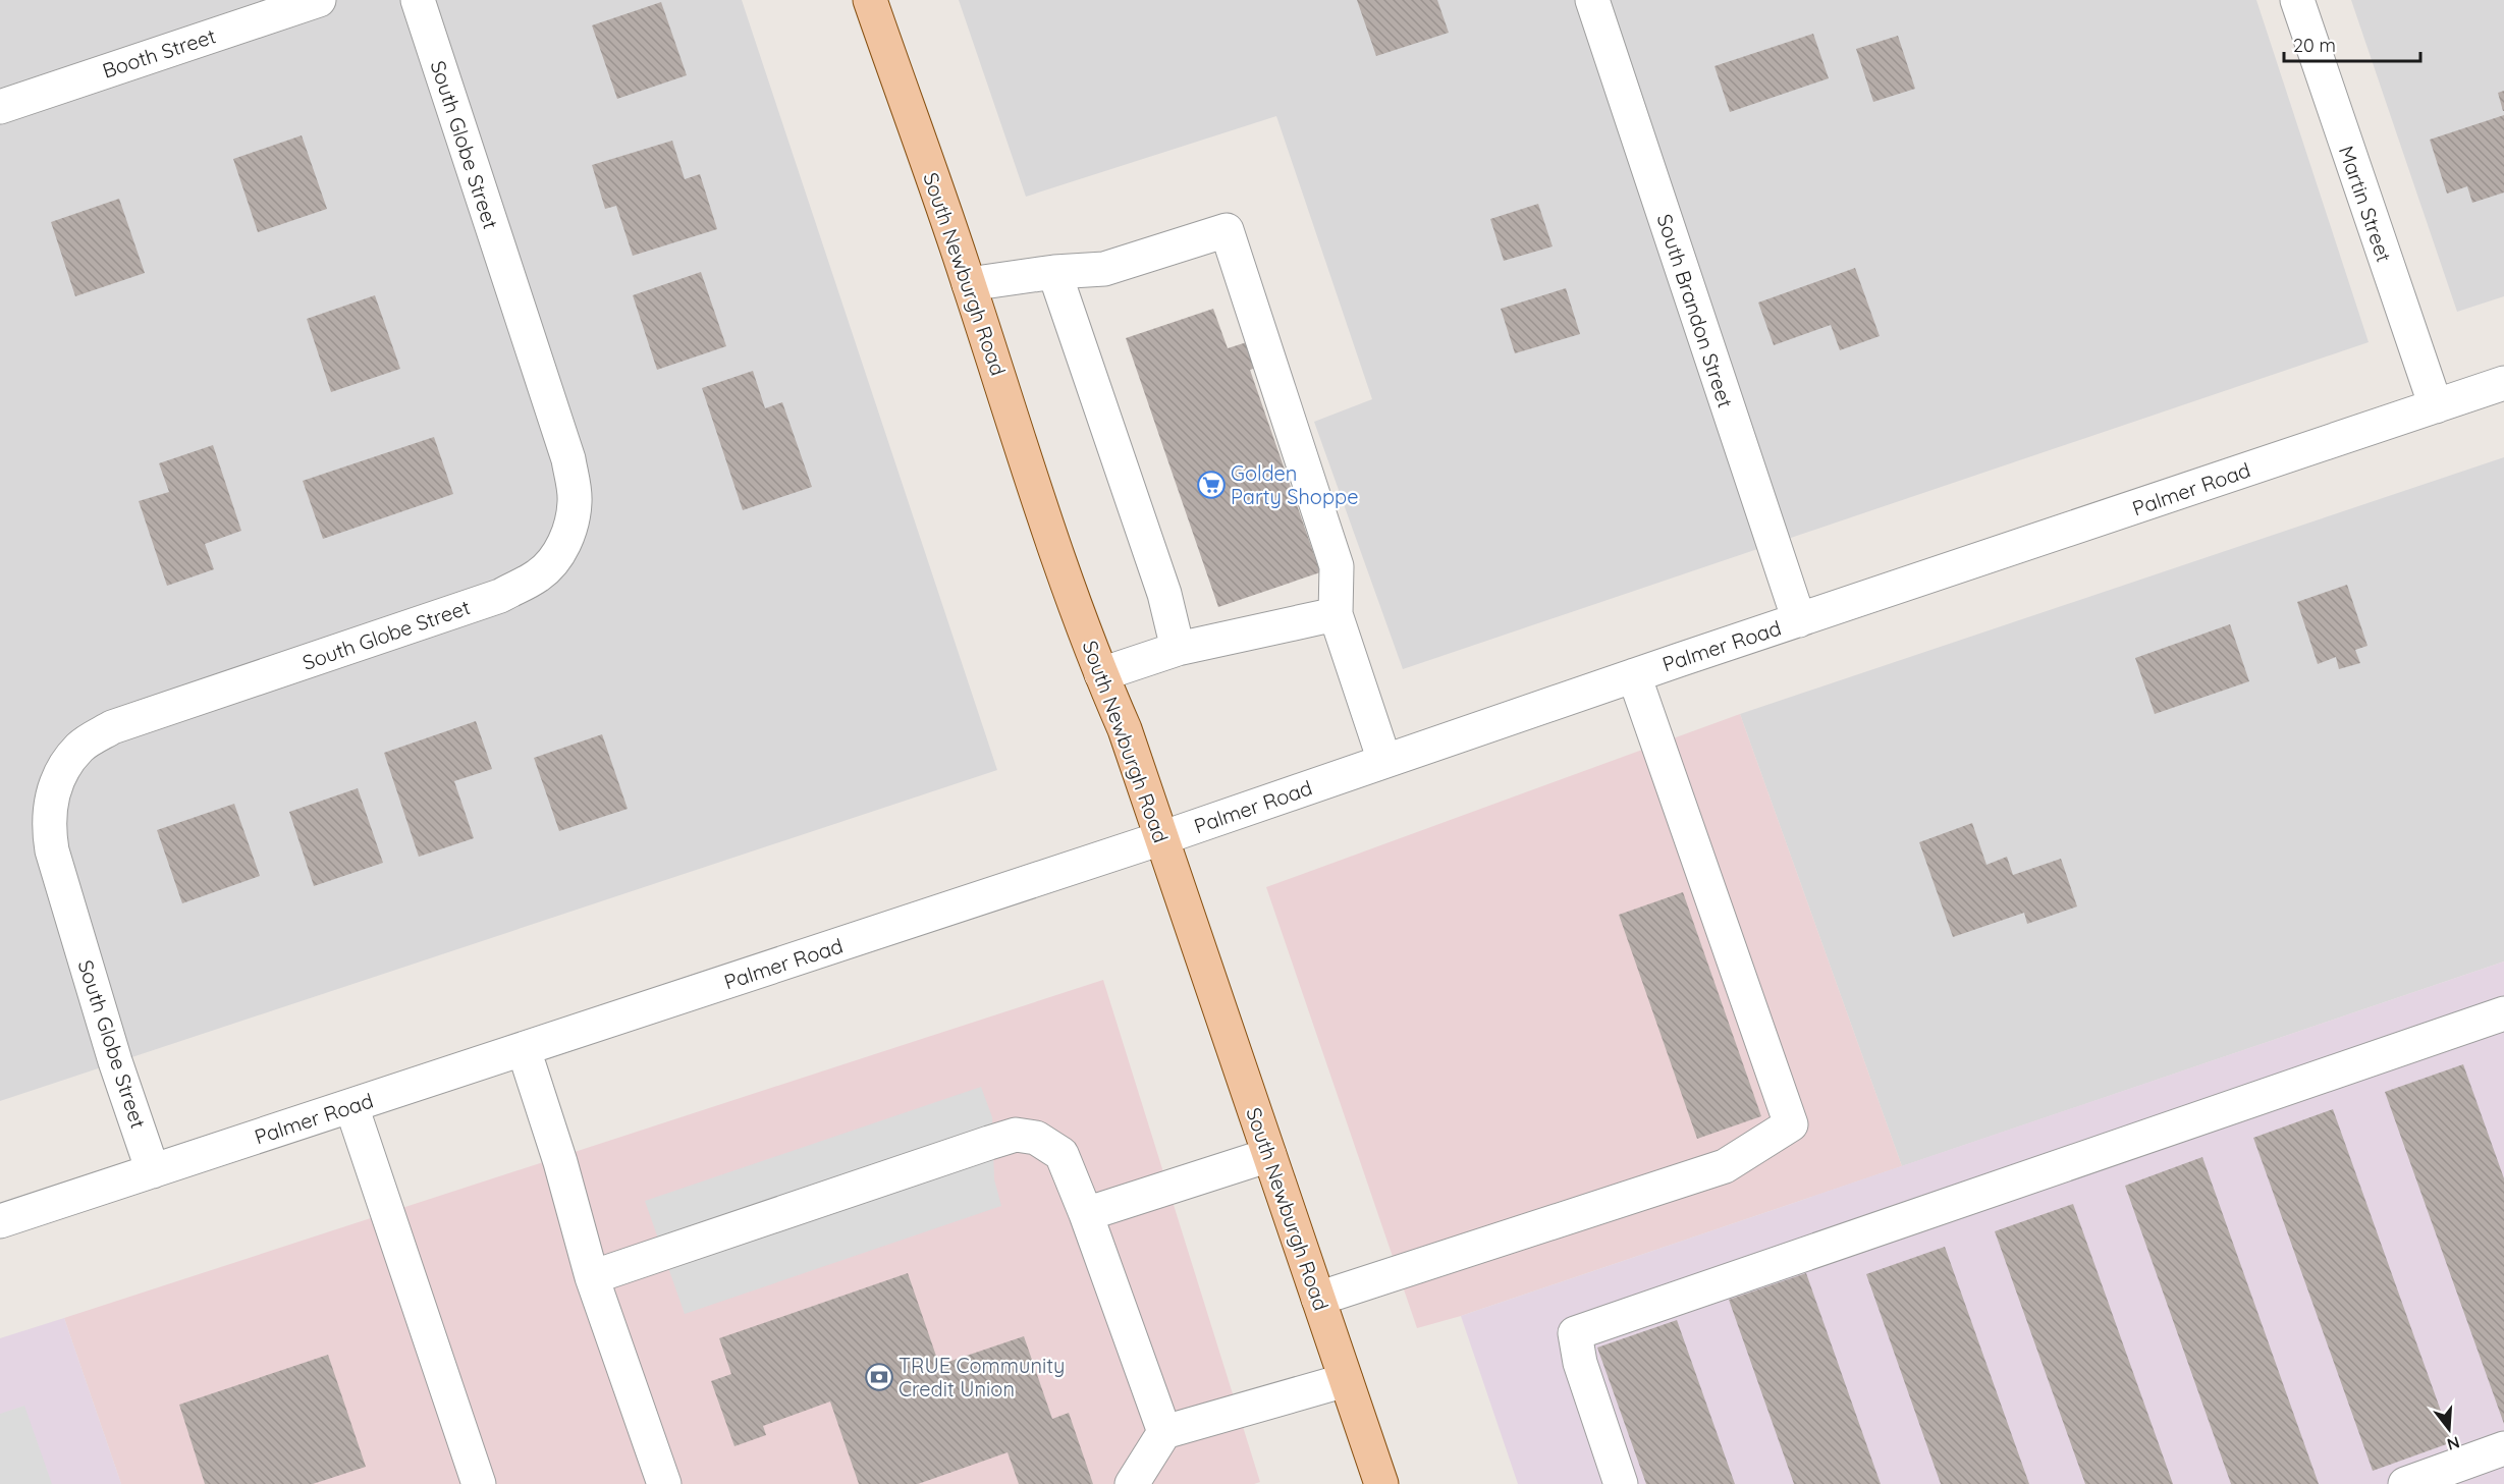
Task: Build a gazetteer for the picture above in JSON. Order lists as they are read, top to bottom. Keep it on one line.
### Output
{"streets":{"main road":["South Newburgh Road"],"street":["Booth Street","South Globe Street","Martin Street","South Brandon Street","Palmer Road"]},"crossings":[["South Globe Street","Palmer Road"],["Martin Street","Palmer Road"],["South Newburgh Road","Palmer Road"],["South Brandon Street","Palmer Road"]],"places":{"supermarket":["Golden Party Shoppe"],"bank":["TRUE Community Credit Union"]},"scale_bar":"20 m","north":"bottom"}
